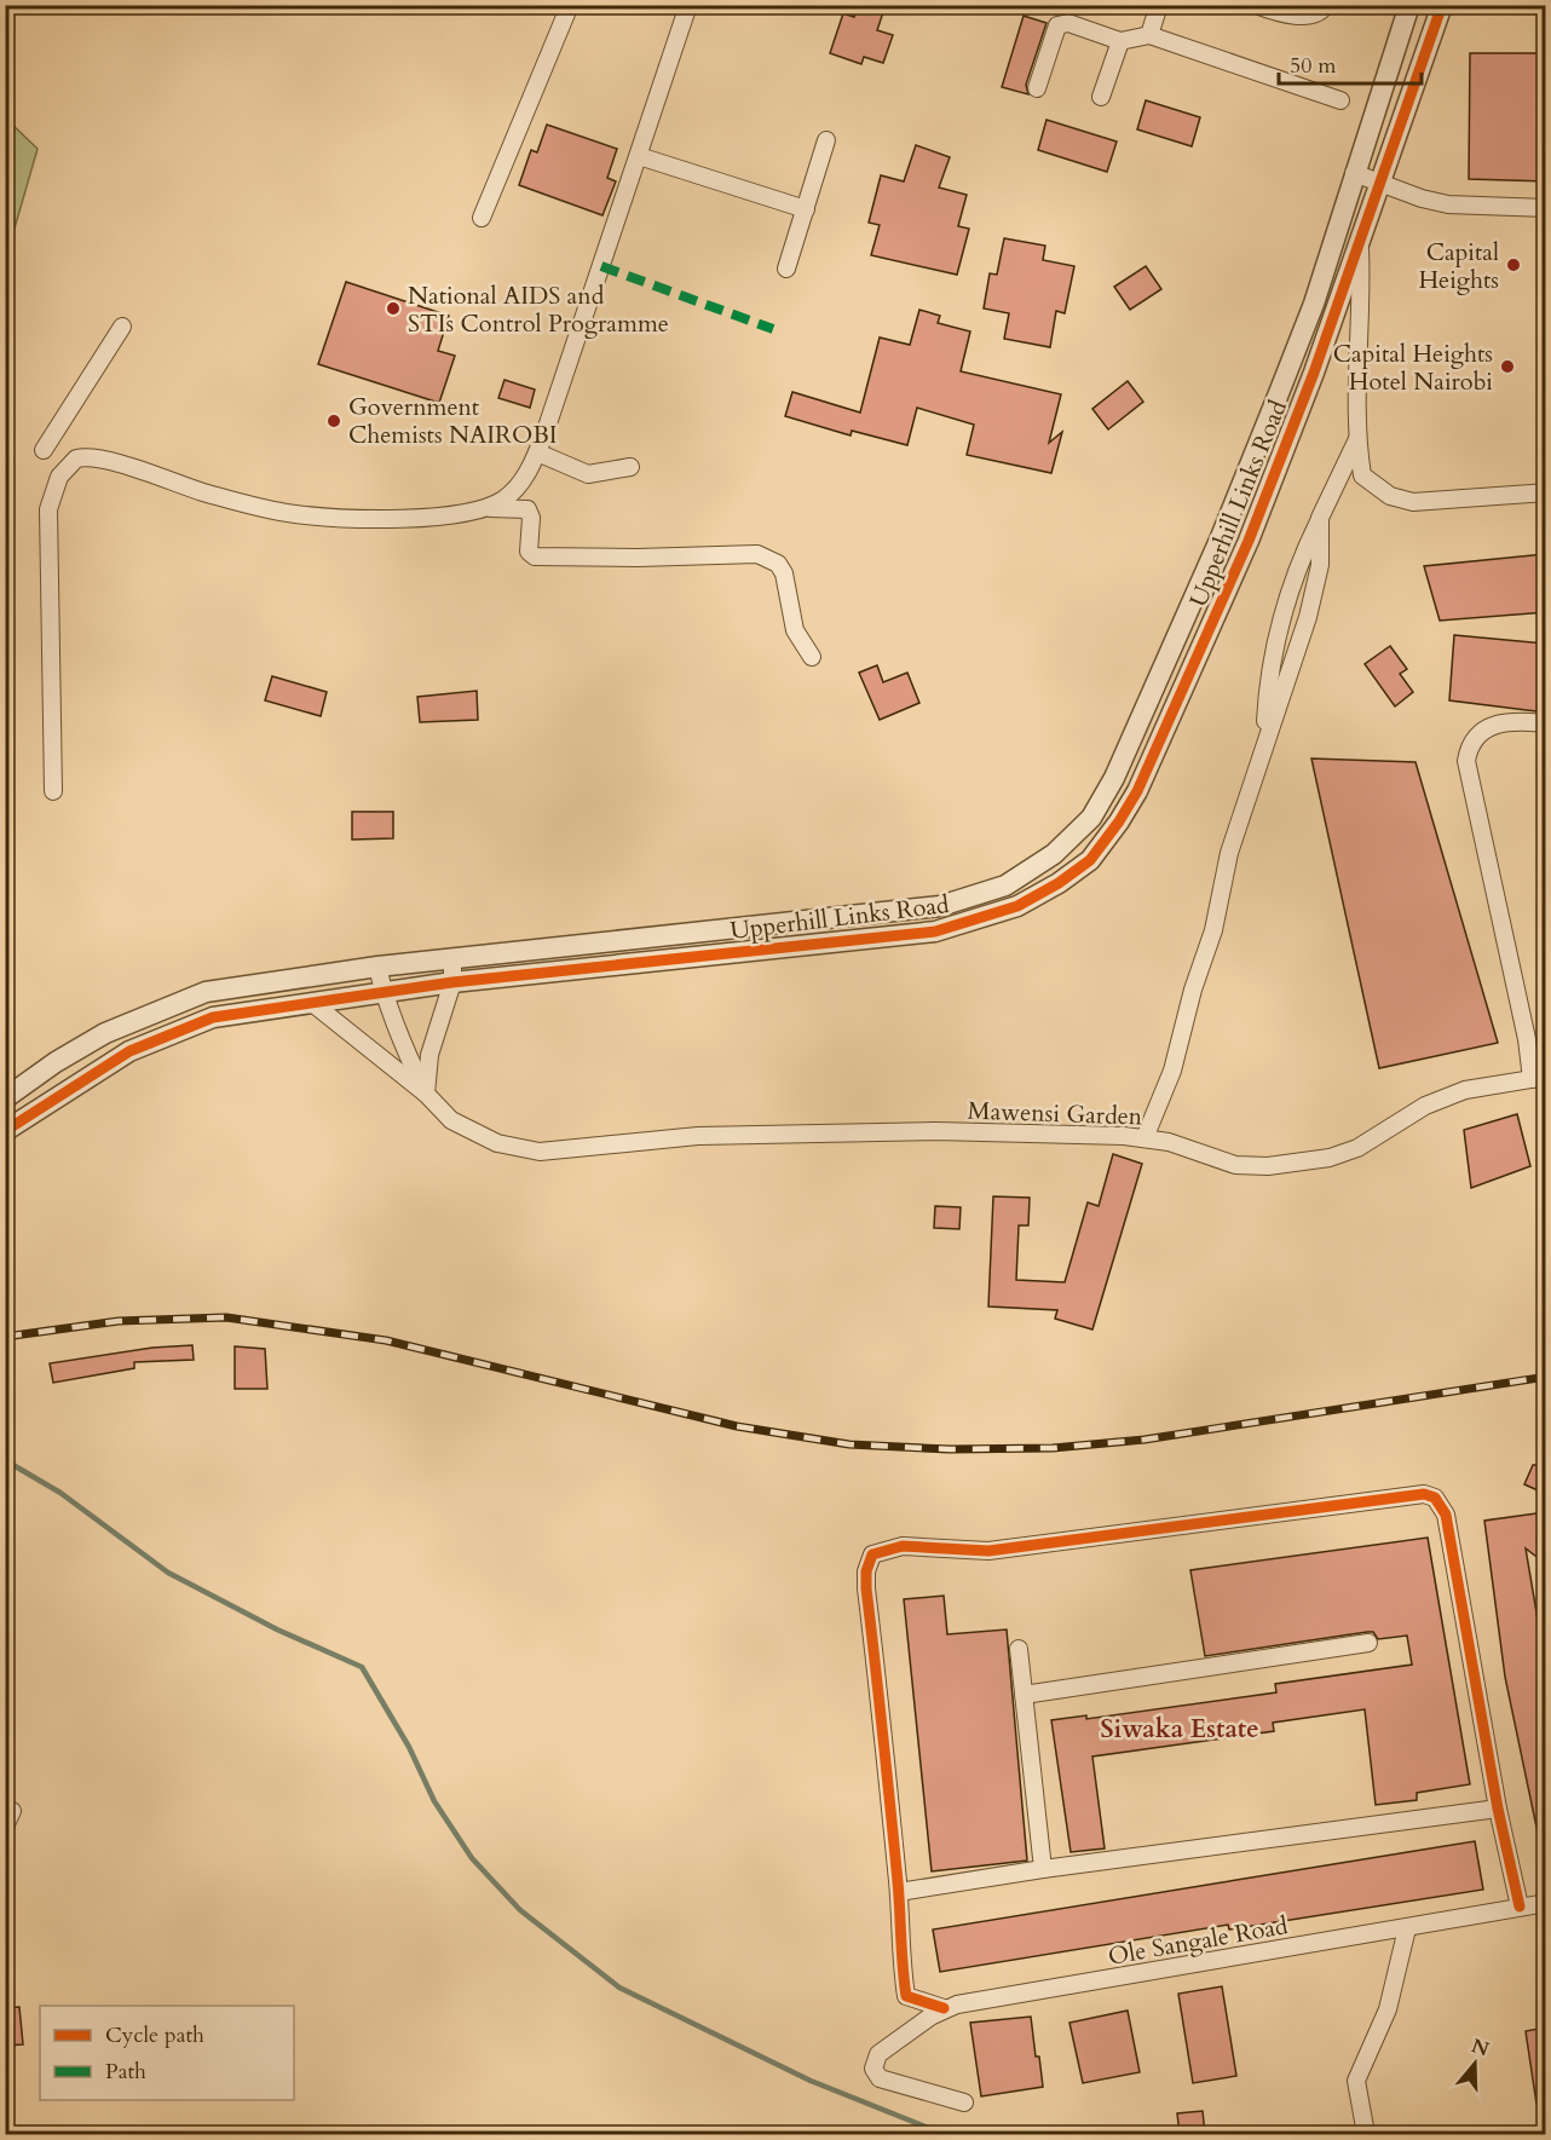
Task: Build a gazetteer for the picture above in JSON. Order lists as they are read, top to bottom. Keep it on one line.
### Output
{"streets":{"street":["Upperhill Links Road","Mawensi Garden","Ole Sangale Road"]},"districts":["Siwaka Estate"],"places":["Capital Heights","National AIDS and STIs Control Programme","Capital Heights Hotel Nairobi","Government Chemists NAIROBI"],"legend":["Cycle path","Path"],"scale_bar":"50 m","north":"top"}
